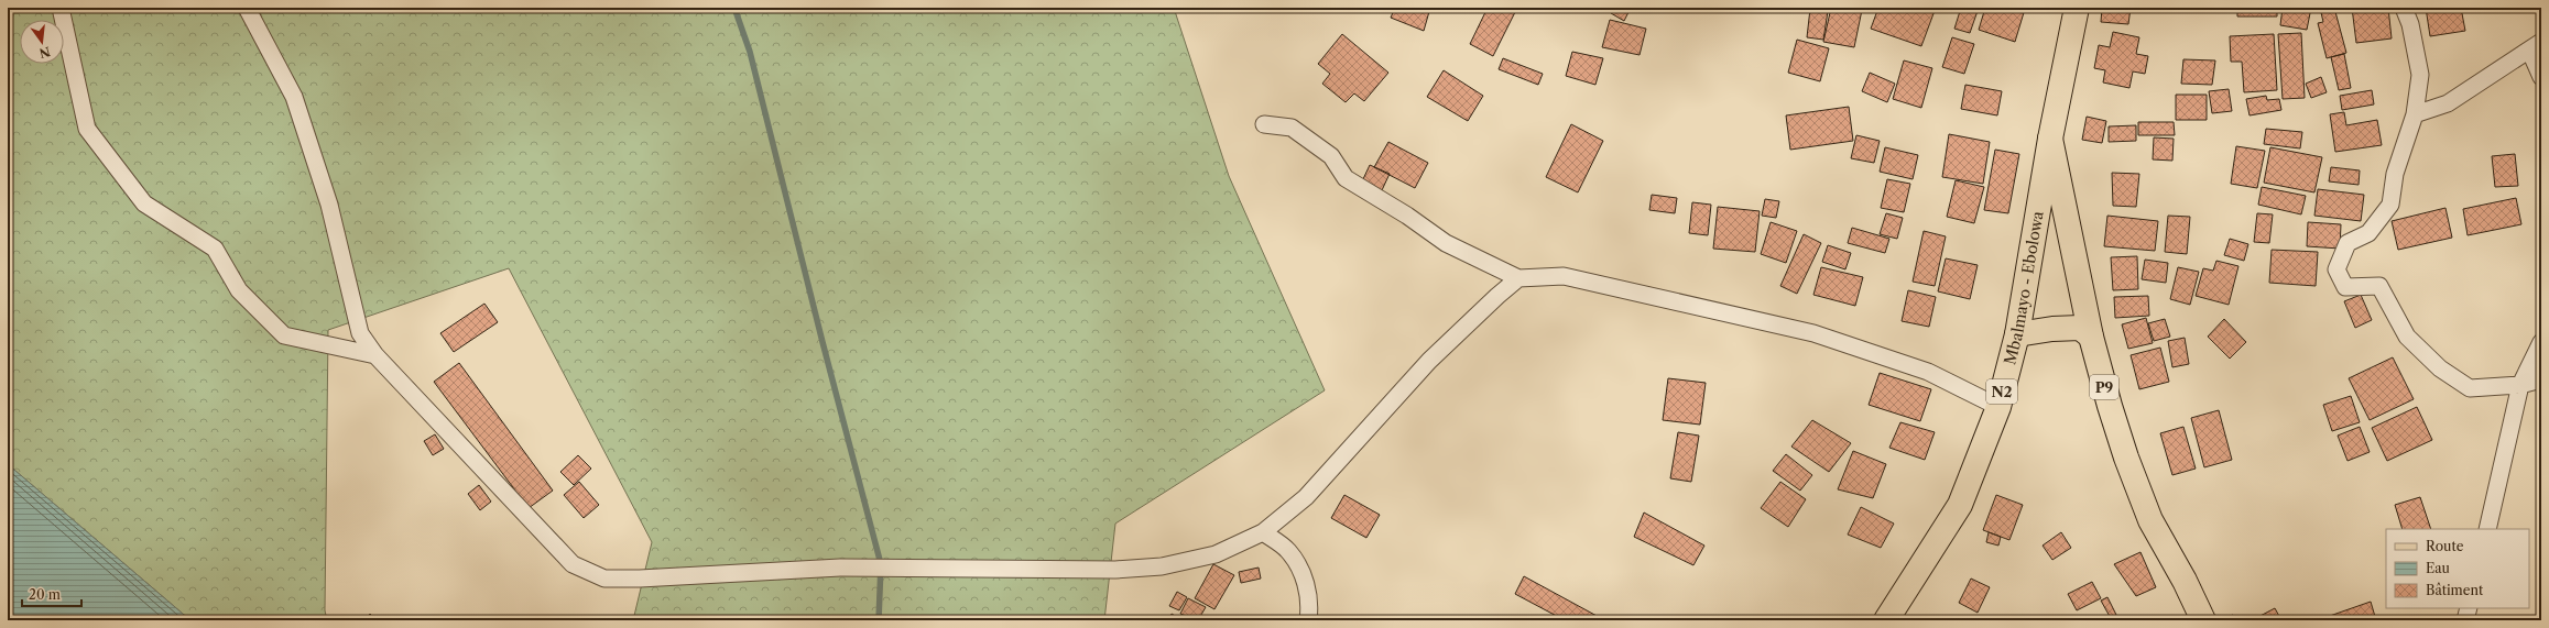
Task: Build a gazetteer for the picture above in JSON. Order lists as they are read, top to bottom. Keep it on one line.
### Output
{"streets":{"main road":["Mbalmayo - Ebolowa","P9","N2"]},"crossings":[["Mbalmayo - Ebolowa","P9"]],"legend":["Route","Eau","Bâtiment"],"scale_bar":"20 m","north":"bottom"}
